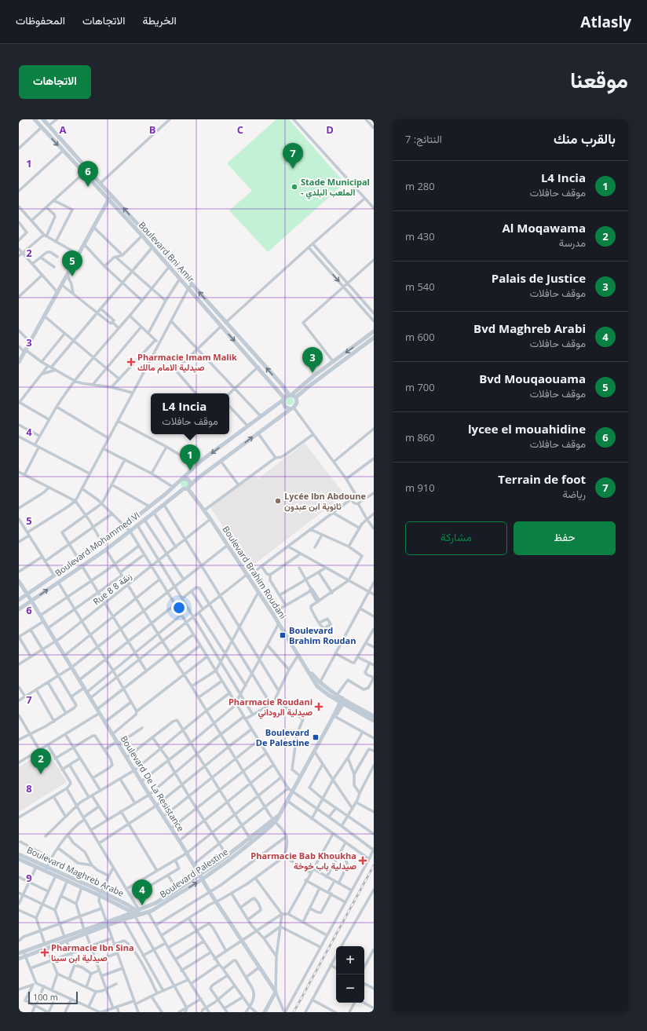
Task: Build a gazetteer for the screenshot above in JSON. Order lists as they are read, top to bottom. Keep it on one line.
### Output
{"streets":{"main road":["Boulevard Bni Amir","Boulevard Mohammed VI","Boulevard Brahim Roudani","Boulevard De La Resistance","Boulevard Maghreb Arabe","Boulevard Palestine"],"street":["Rue 8 8 زنقة"]},"crossings":[["Boulevard Bni Amir","Boulevard Mohammed VI"],["Boulevard Mohammed VI","Boulevard Brahim Roudani"],["Boulevard Mohammed VI","Boulevard De La Resistance"],["Boulevard Brahim Roudani","Rue 8 8 زنقة"],["Boulevard Brahim Roudani","Boulevard Palestine"],["Rue 8 8 زنقة","Boulevard De La Resistance"],["Boulevard De La Resistance","Boulevard Palestine"],["Boulevard Maghreb Arabe","Boulevard Palestine"]],"places":{"other":["Stade Municipal - الملعب البلدي","Lycée Ibn Abdoune ثانوية ابن عبدون"],"health":["Pharmacie Imam Malik صيدلية الامام مالك","Pharmacie Roudani صيدلية الروداني","Pharmacie Bab Khoukha صيدلية باب خوخة","Pharmacie Ibn Sina صيدلية ابن سينا"],"transit":["Boulevard Brahim Roudan","Boulevard De Palestine"]},"scale_bar":"100 m","page":{"header":"Atlasly","nav":["الخريطة","الاتجاهات","المحفوظات"],"title":"موقعنا","buttons":["الاتجاهات",["حفظ","مشاركة"]],"heading":["بالقرب منك","النتائج: 7"],"pins":["7","6","5","3","1","2","4"],"list":[{"mark":"1","name":"L4 Incia","note":"موقف حافلات","value":"280 m"},{"mark":"2","name":"Al Moqawama","note":"مدرسة","value":"430 m"},{"mark":"3","name":"Palais de Justice","note":"موقف حافلات","value":"540 m"},{"mark":"4","name":"Bvd Maghreb Arabi","note":"موقف حافلات","value":"600 m"},{"mark":"5","name":"Bvd Mouqaouama","note":"موقف حافلات","value":"700 m"},{"mark":"6","name":"lycee el mouahidine","note":"موقف حافلات","value":"860 m"},{"mark":"7","name":"Terrain de foot","note":"رياضة","value":"910 m"}],"popup":["L4 Incia","موقف حافلات"],"map_buttons":["+","−"],"scale":"100 m"},"grid":{"columns":["A","B","C","D"],"rows":["1","2","3","4","5","6","7","8","9"]}}
